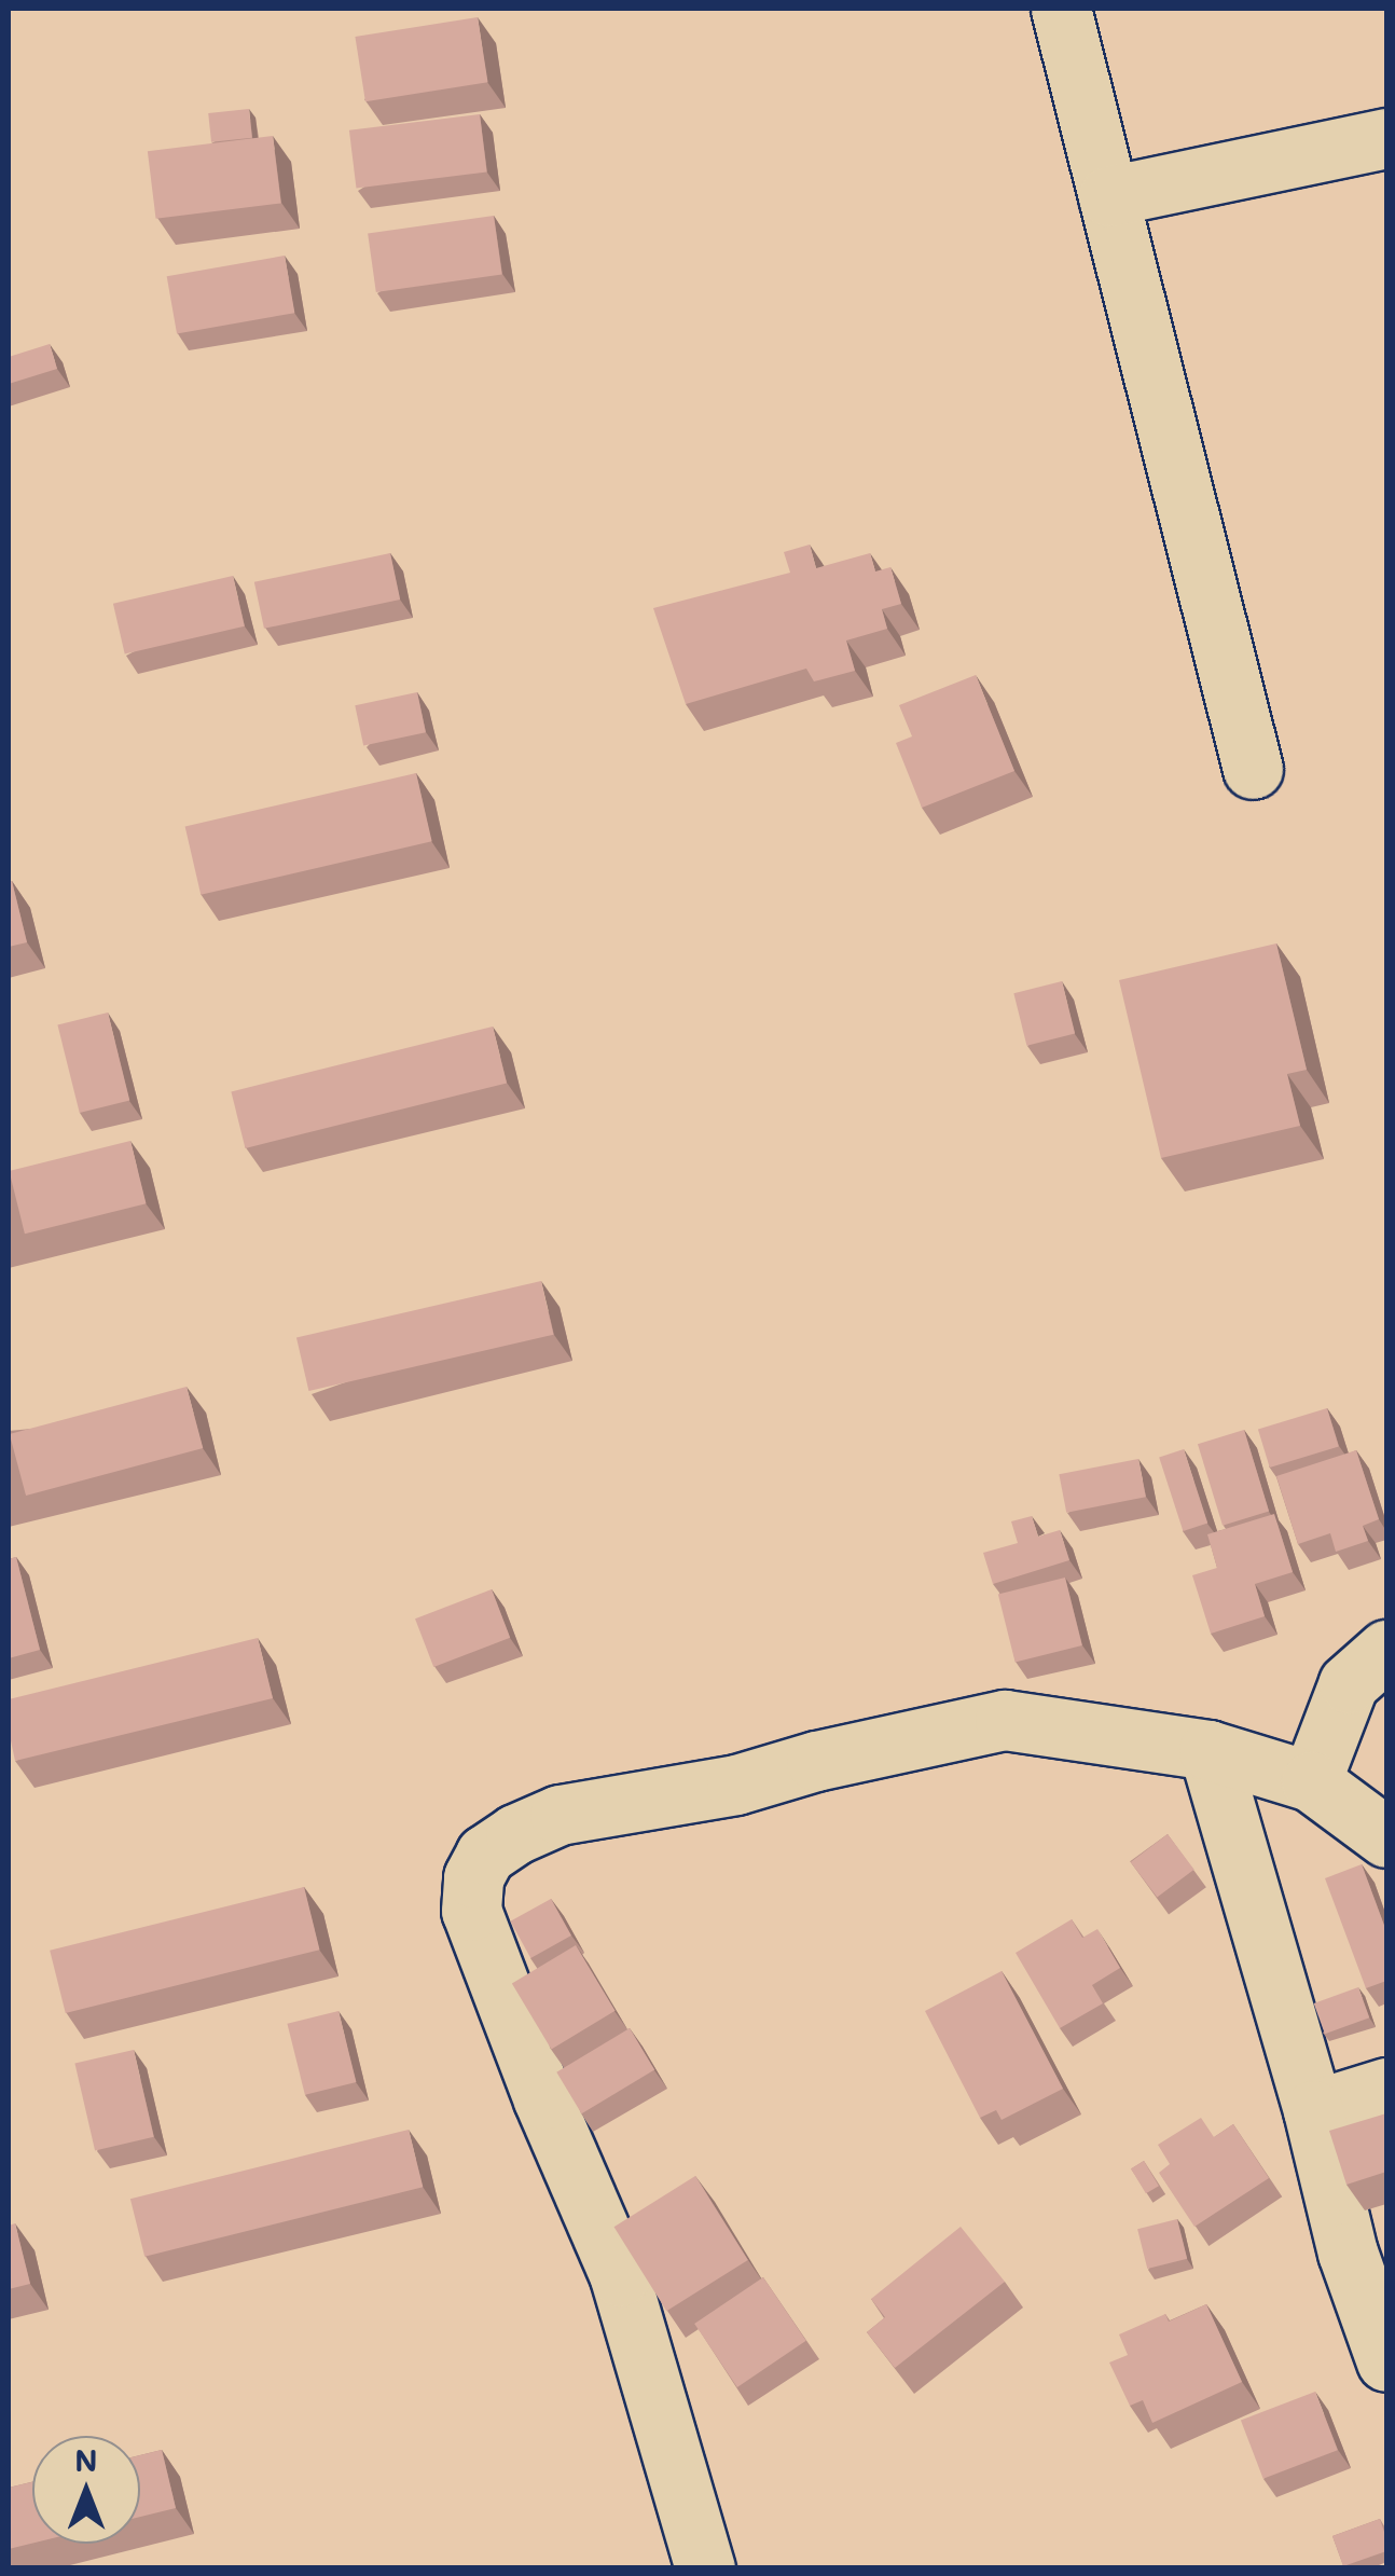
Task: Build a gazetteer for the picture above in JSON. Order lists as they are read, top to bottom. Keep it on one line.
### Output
{"north":"top"}
